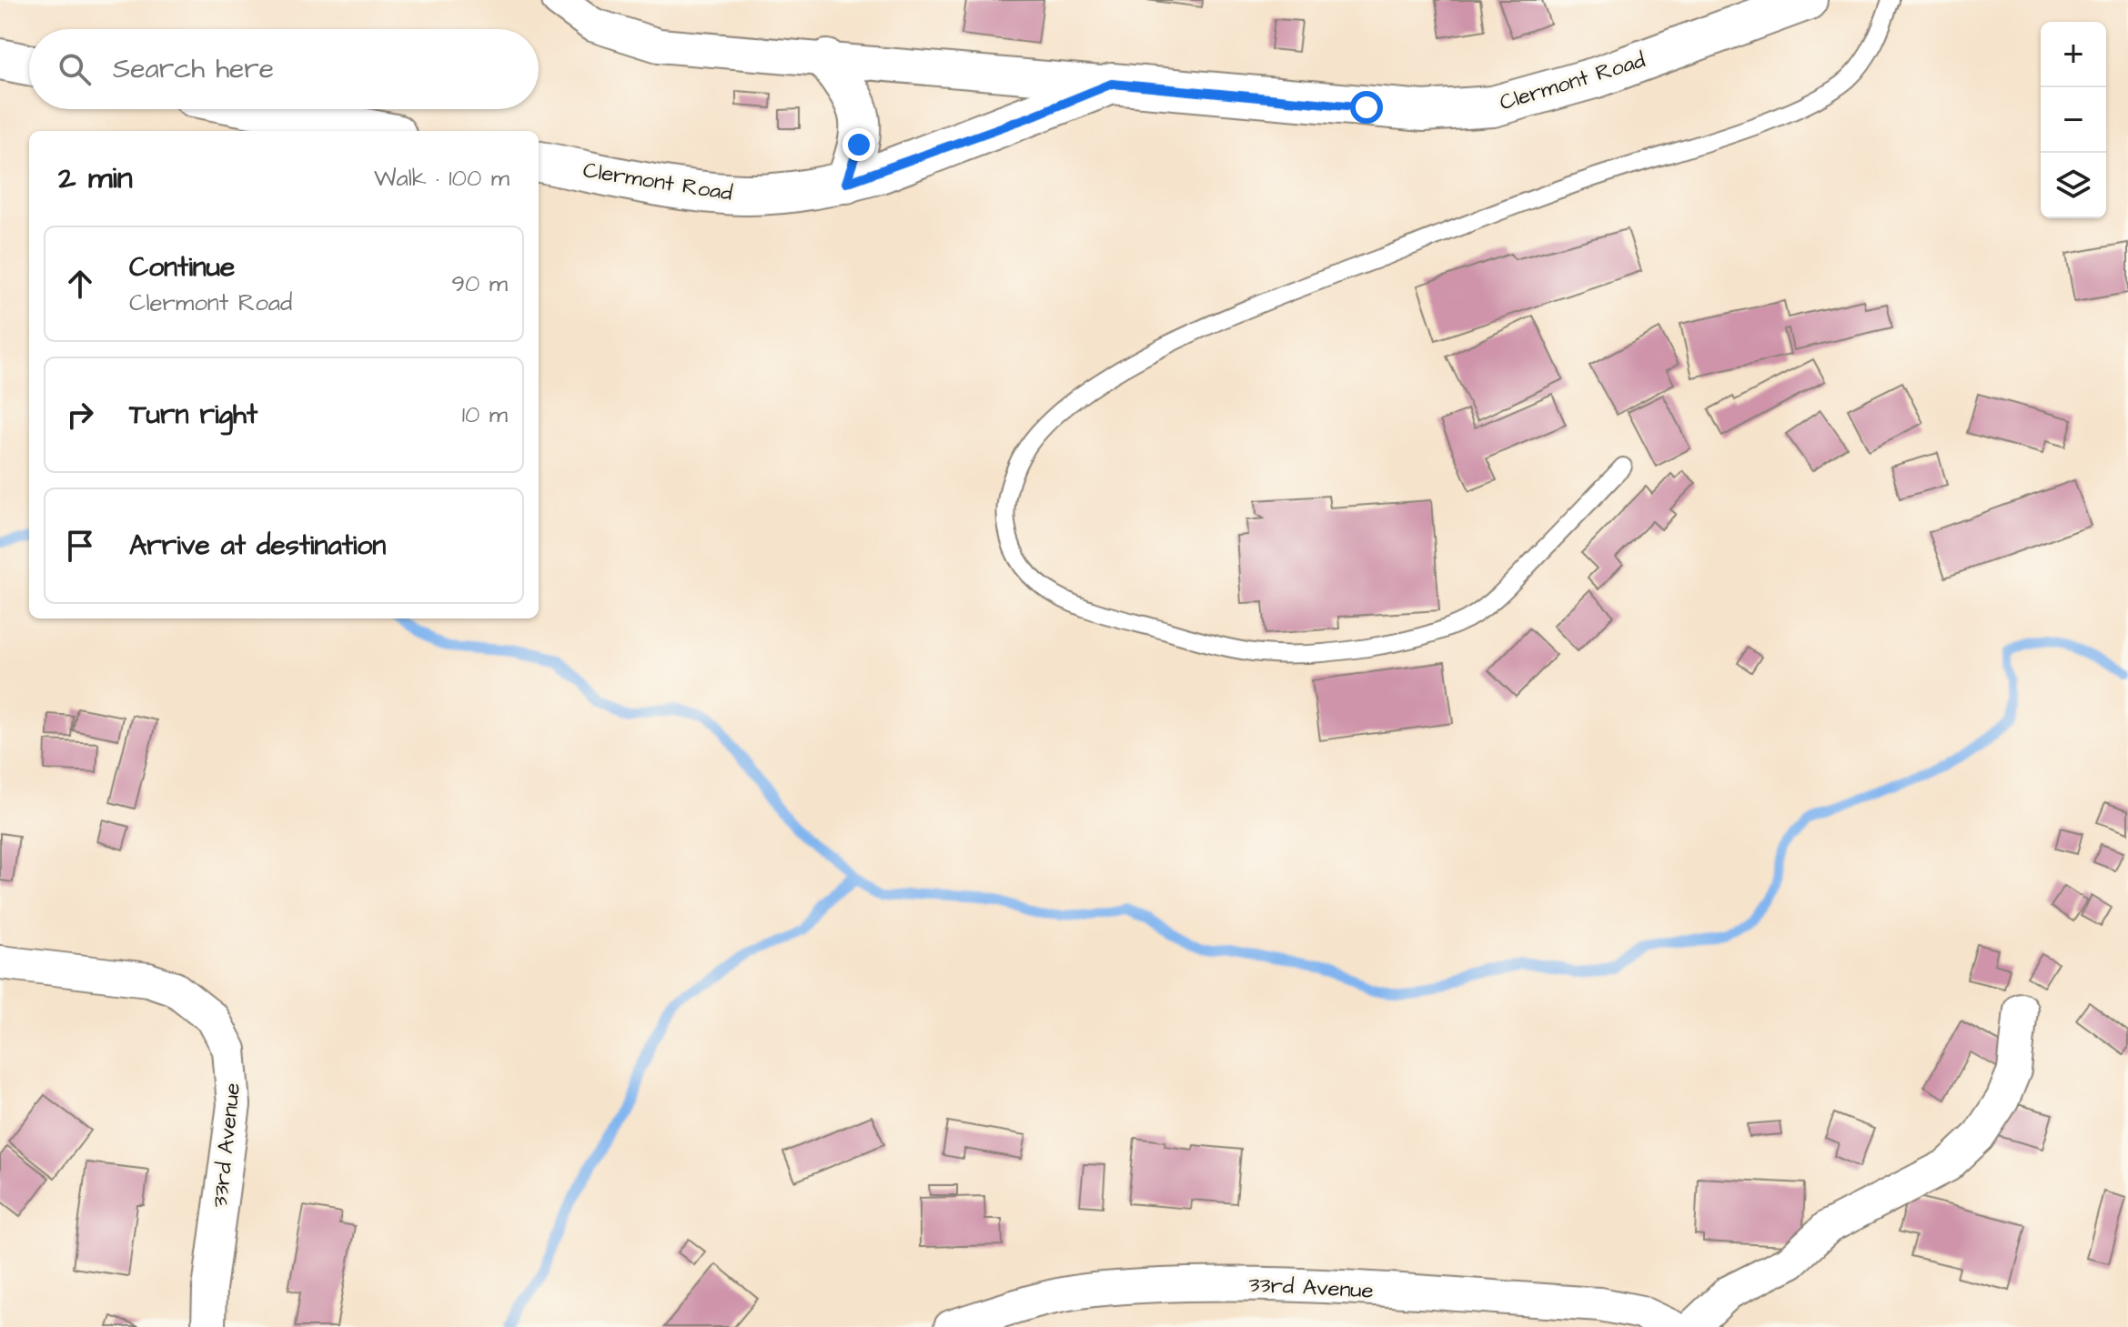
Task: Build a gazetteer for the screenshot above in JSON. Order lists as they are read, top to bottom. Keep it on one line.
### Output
{"streets":{"street":["Clermont Road","33rd Avenue"]},"page":{"map_buttons":["+","−"],"search":"Search here","heading":["2 min","Walk · 100 m"],"list":[["Continue","Clermont Road","90 m"],["Turn right","10 m"],"Arrive at destination"]}}
